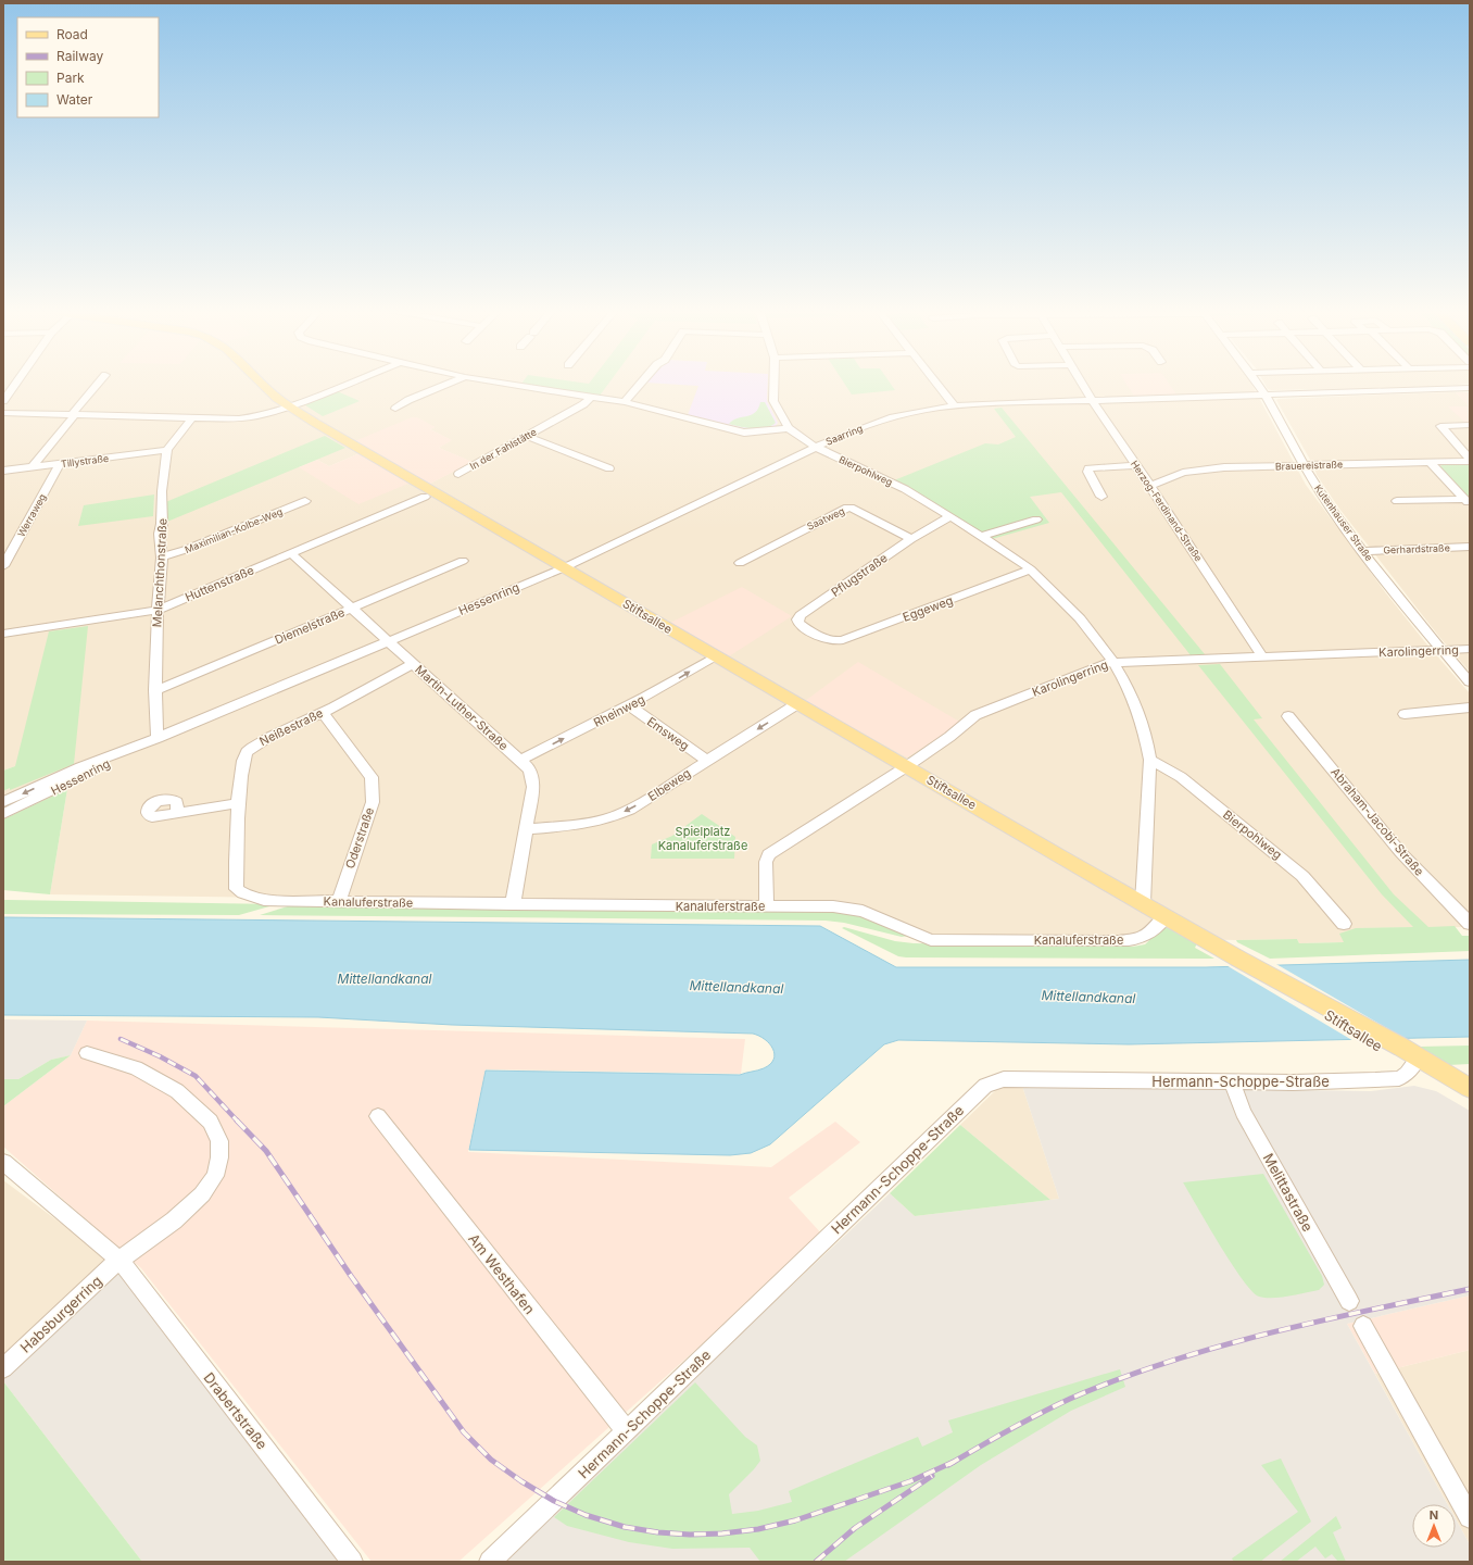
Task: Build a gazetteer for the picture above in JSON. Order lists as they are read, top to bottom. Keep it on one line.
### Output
{"streets":{"main road":["Stiftsallee"],"street":["Saarring","In der Fahlstätte","Tillystraße","Brauereistraße","Bierpohlweg","Herzog-Ferdinand-Straße","Werraweg","Saatweg","Kutenhauser Straße","Maximilian-Kolbe-Weg","Gerhardstraße","Melanchthonstraße","Pflugstraße","Huttenstraße","Hessenring","Eggeweg","Diemelstraße","Karolingerring","Martin-Luther-Straße","Rheinweg","Neißestraße","Emsweg","Elbeweg","Abraham-Jacobi-Straße","Oderstraße","Kanaluferstraße","Hermann-Schoppe-Straße","Melittastraße","Am Westhafen","Habsburgerring","Drabertstraße"]},"crossings":[["Saarring","Bierpohlweg"],["Saarring","Herzog-Ferdinand-Straße"],["Saarring","Kutenhauser Straße"],["Saarring","Hessenring"],["Tillystraße","Werraweg"],["Tillystraße","Melanchthonstraße"],["Brauereistraße","Herzog-Ferdinand-Straße"],["Brauereistraße","Kutenhauser Straße"],["Bierpohlweg","Pflugstraße"],["Bierpohlweg","Hessenring"],["Bierpohlweg","Eggeweg"],["Bierpohlweg","Stiftsallee"],["Bierpohlweg","Karolingerring"],["Herzog-Ferdinand-Straße","Karolingerring"],["Saatweg","Pflugstraße"],["Kutenhauser Straße","Gerhardstraße"],["Kutenhauser Straße","Karolingerring"],["Maximilian-Kolbe-Weg","Melanchthonstraße"],["Melanchthonstraße","Huttenstraße"],["Melanchthonstraße","Hessenring"],["Melanchthonstraße","Diemelstraße"],["Pflugstraße","Eggeweg"],["Huttenstraße","Martin-Luther-Straße"],["Hessenring","Stiftsallee"],["Hessenring","Martin-Luther-Straße"],["Stiftsallee","Karolingerring"],["Stiftsallee","Rheinweg"],["Stiftsallee","Elbeweg"],["Stiftsallee","Kanaluferstraße"],["Stiftsallee","Hermann-Schoppe-Straße"],["Diemelstraße","Martin-Luther-Straße"],["Karolingerring","Kanaluferstraße"],["Martin-Luther-Straße","Rheinweg"],["Martin-Luther-Straße","Neißestraße"],["Martin-Luther-Straße","Elbeweg"],["Martin-Luther-Straße","Kanaluferstraße"],["Rheinweg","Emsweg"],["Neißestraße","Oderstraße"],["Neißestraße","Kanaluferstraße"],["Emsweg","Elbeweg"],["Oderstraße","Kanaluferstraße"],["Hermann-Schoppe-Straße","Melittastraße"],["Hermann-Schoppe-Straße","Am Westhafen"],["Habsburgerring","Drabertstraße"]],"one_way":["Rheinweg","Elbeweg"],"water":["Mittellandkanal"],"parks":["Spielplatz Kanaluferstraße"],"legend":["Road","Railway","Park","Water"],"north":"top"}
